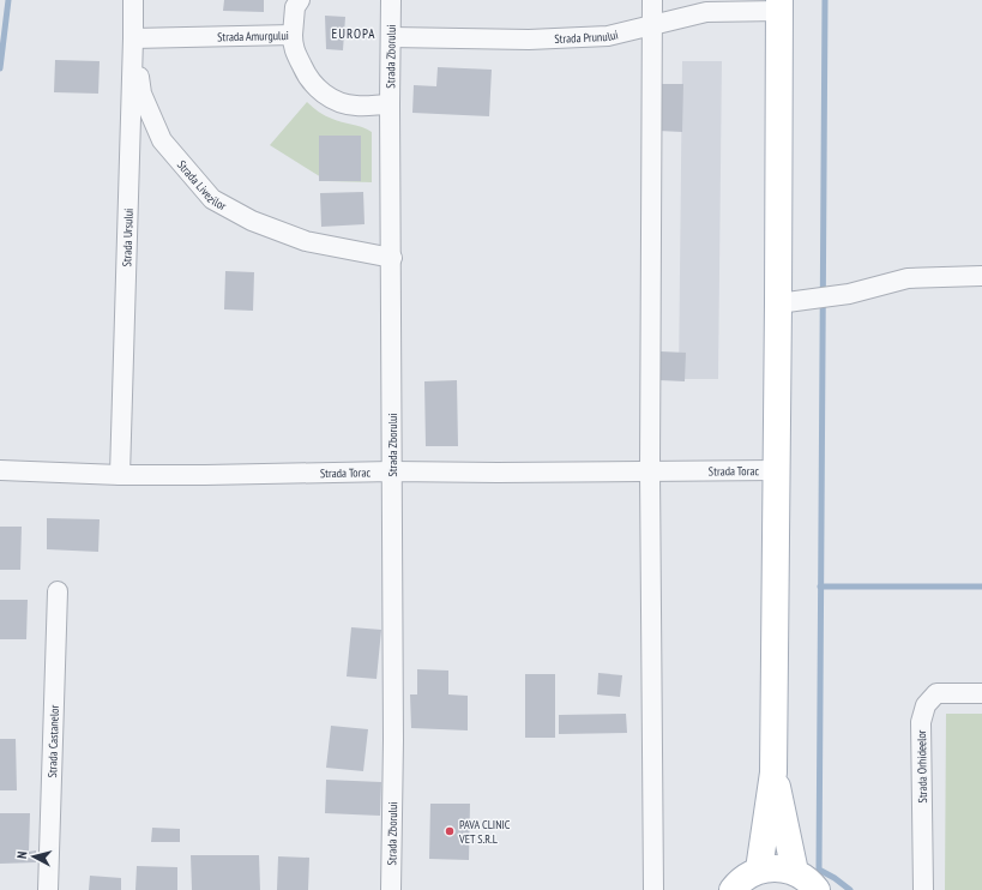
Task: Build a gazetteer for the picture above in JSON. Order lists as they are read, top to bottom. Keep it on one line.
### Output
{"streets":{"street":["Strada Prunului","Strada Amurgului","Strada Zborului","Strada Livezilor","Strada Ursului","Strada Torac","Strada Castanelor","Strada Orhideelor"]},"crossings":[["Strada Prunului","Strada Zborului"],["Strada Amurgului","Strada Zborului"],["Strada Amurgului","Strada Livezilor"],["Strada Amurgului","Strada Ursului"],["Strada Zborului","Strada Livezilor"],["Strada Zborului","Strada Torac"],["Strada Livezilor","Strada Ursului"],["Strada Ursului","Strada Torac"]],"districts":["EUROPA"],"places":["PAVA CLINIC VET S.R.L"],"north":"left"}
